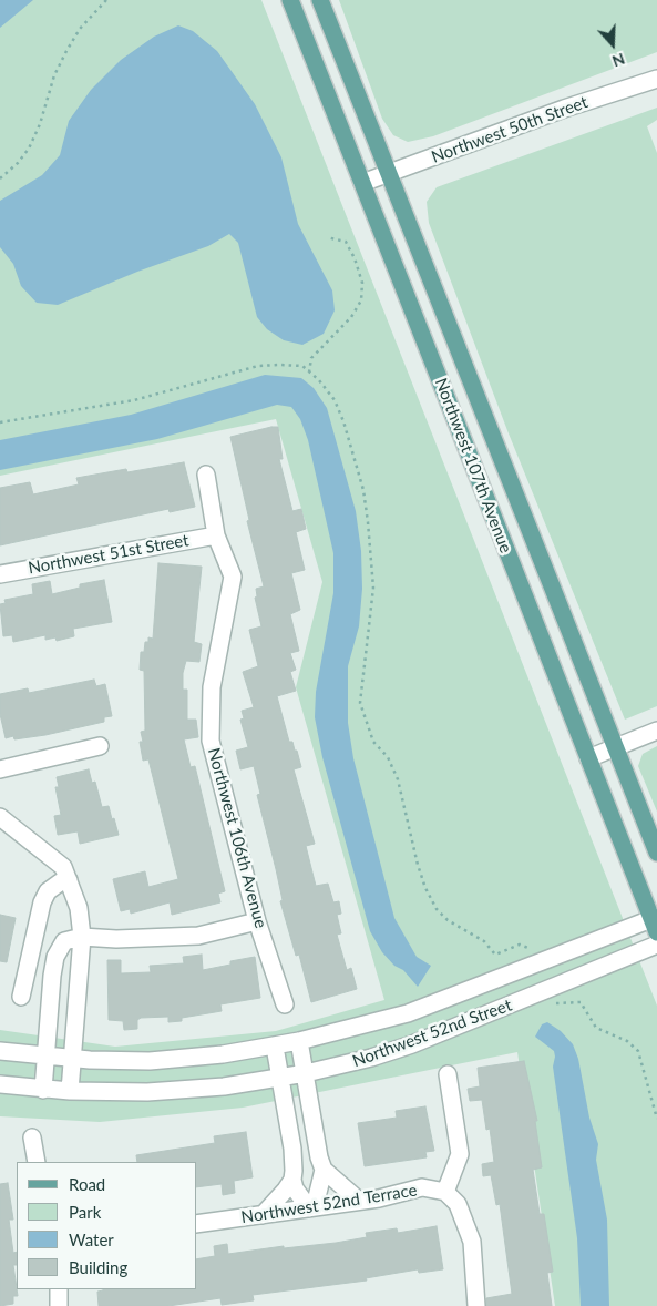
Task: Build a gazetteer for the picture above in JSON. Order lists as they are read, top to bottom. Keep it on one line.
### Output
{"streets":{"main road":["Northwest 107th Avenue"],"street":["Northwest 50th Street","Northwest 51st Street","Northwest 106th Avenue","Northwest 52nd Street","Northwest 52nd Terrace"]},"crossings":[["Northwest 50th Street","Northwest 107th Avenue"],["Northwest 107th Avenue","Northwest 52nd Street"],["Northwest 51st Street","Northwest 106th Avenue"]],"legend":["Road","Park","Water","Building"],"north":"bottom"}
